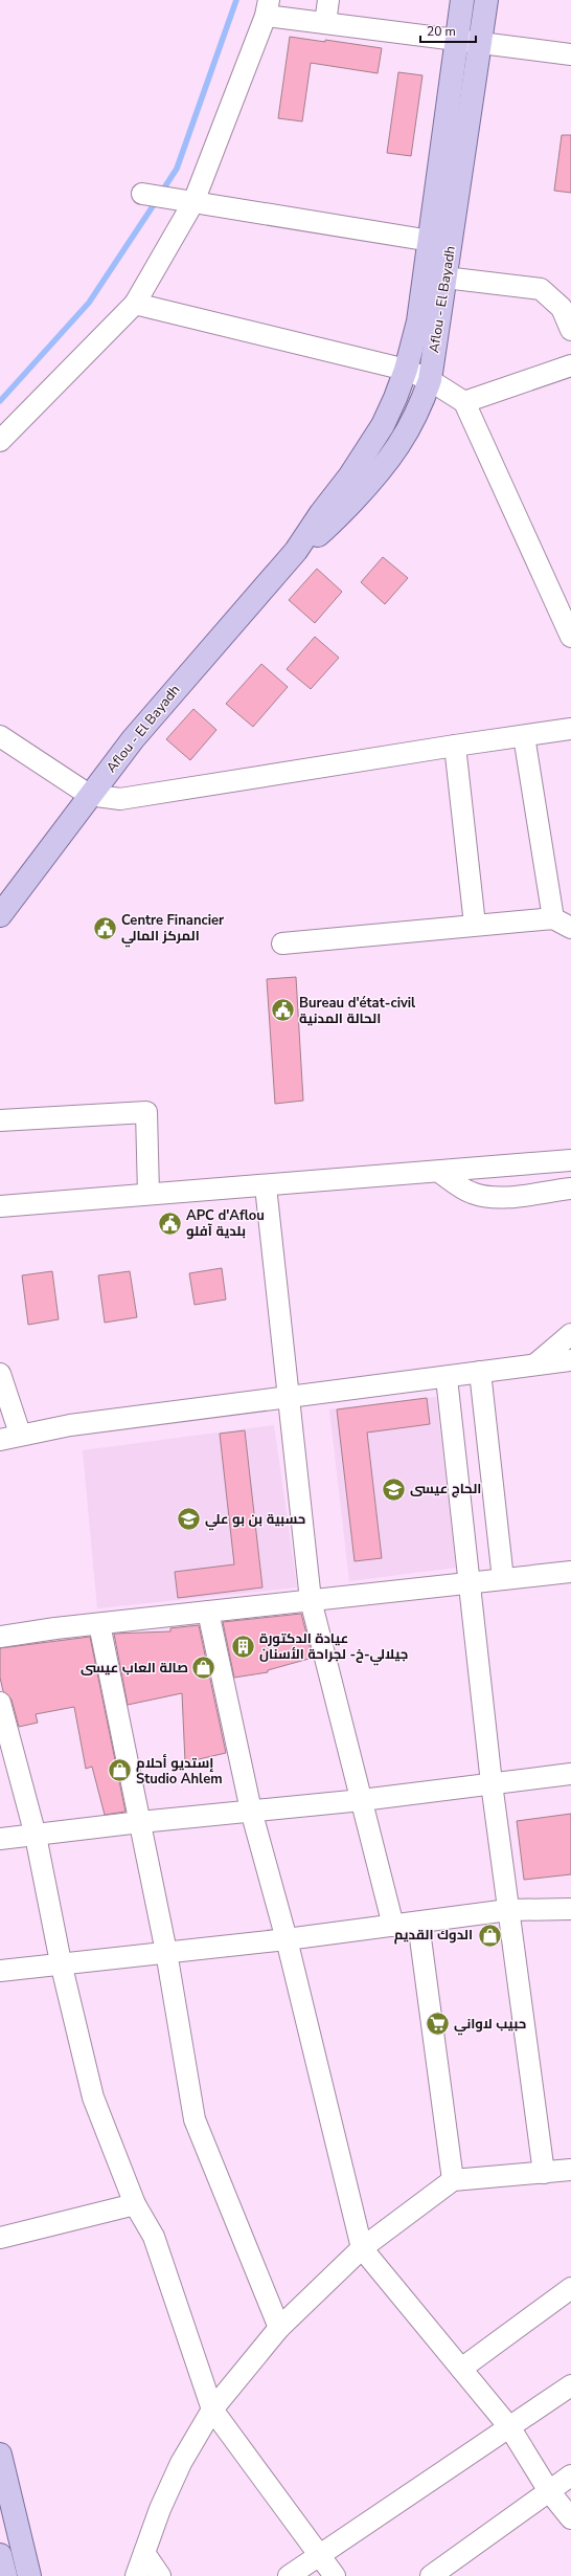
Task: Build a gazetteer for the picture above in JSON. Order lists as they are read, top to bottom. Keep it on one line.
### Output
{"streets":{"main road":["Aflou - El Bayadh"]},"places":{"public building":["Centre Financier المركز المالي","Bureau d'état-civil الحالة المدنية","APC d'Aflou بلدية آفلو"],"school or university":["الحاج عيسى","حسبية بن بو علي"],"building":["عيادة الدكتورة جيلالي-خ- لجراحة الأسنان"],"shop":["صالة العاب عيسى","إستديو أحلام Studio Ahlem","الدوك القديم"],"supermarket":["حبيب لاواني"]},"scale_bar":"20 m"}
